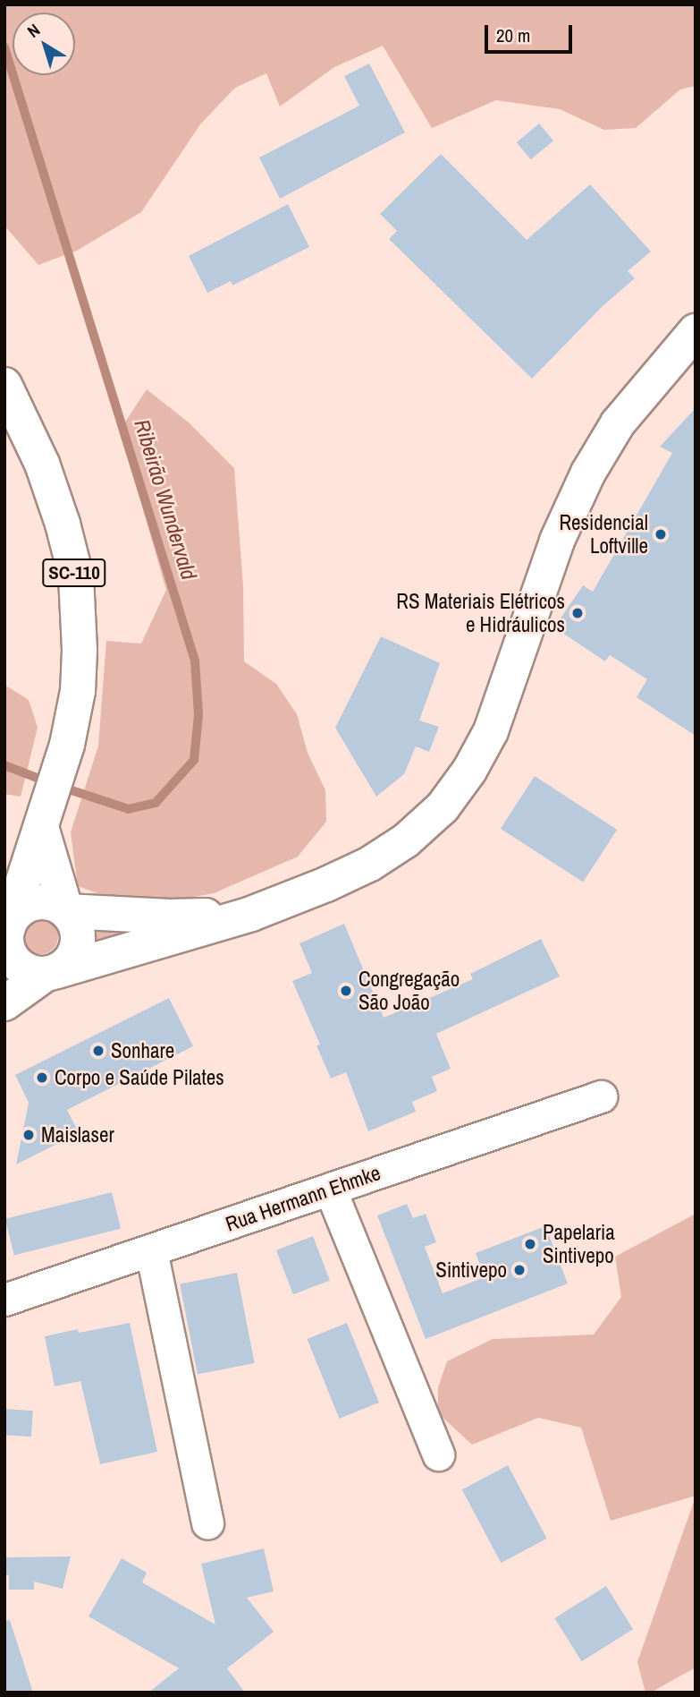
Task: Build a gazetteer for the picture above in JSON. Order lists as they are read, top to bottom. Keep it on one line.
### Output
{"streets":{"street":["SC-110","Rua Hermann Ehmke"]},"water":["Ribeirão Wundervald"],"places":["Residencial Loftville","RS Materiais Elétricos e Hidráulicos","Congregação São João","Sonhare","Corpo e Saúde Pilates","Maislaser","Papelaria Sintivepo","Sintivepo"],"scale_bar":"20 m","north":"top left"}
